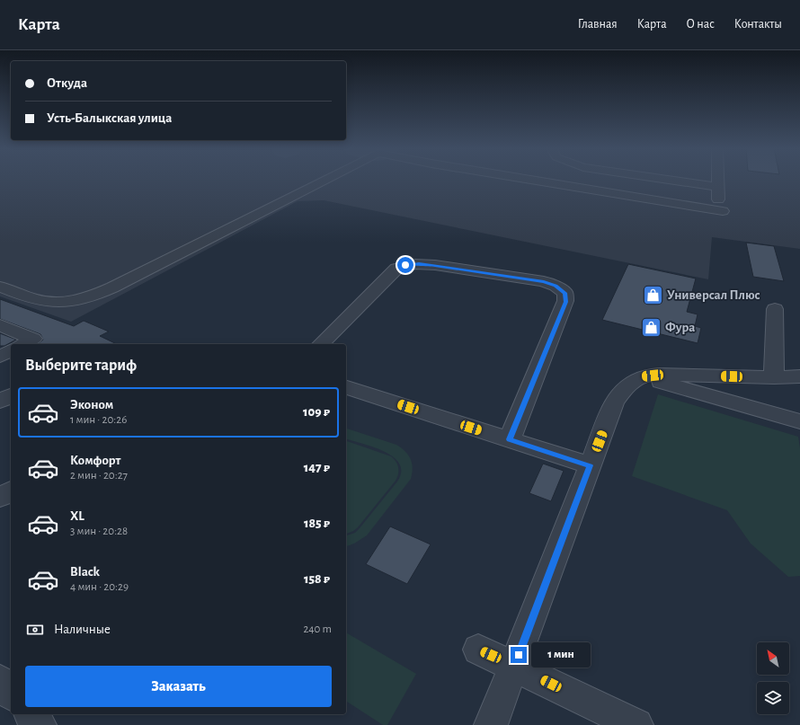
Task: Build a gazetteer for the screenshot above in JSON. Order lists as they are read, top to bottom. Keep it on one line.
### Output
{"places":{"shop":["Универсал Плюс","Фура"]},"north":"top left","page":{"header":"Карта","nav":["Главная","Карта","О нас","Контакты"],"banner":["Откуда","Усть-Балыкская улица"],"heading":"Выберите тариф","list":[{"name":"Эконом","note":"1 мин · 20:26","value":"109 ₽"},{"name":"Комфорт","note":"2 мин · 20:27","value":"147 ₽"},{"name":"XL","note":"3 мин · 20:28","value":"185 ₽"},{"name":"Black","note":"4 мин · 20:29","value":"158 ₽"}],"pay":["Наличные","240 m"],"bubble":"1 мин","buttons":"Заказать"}}
